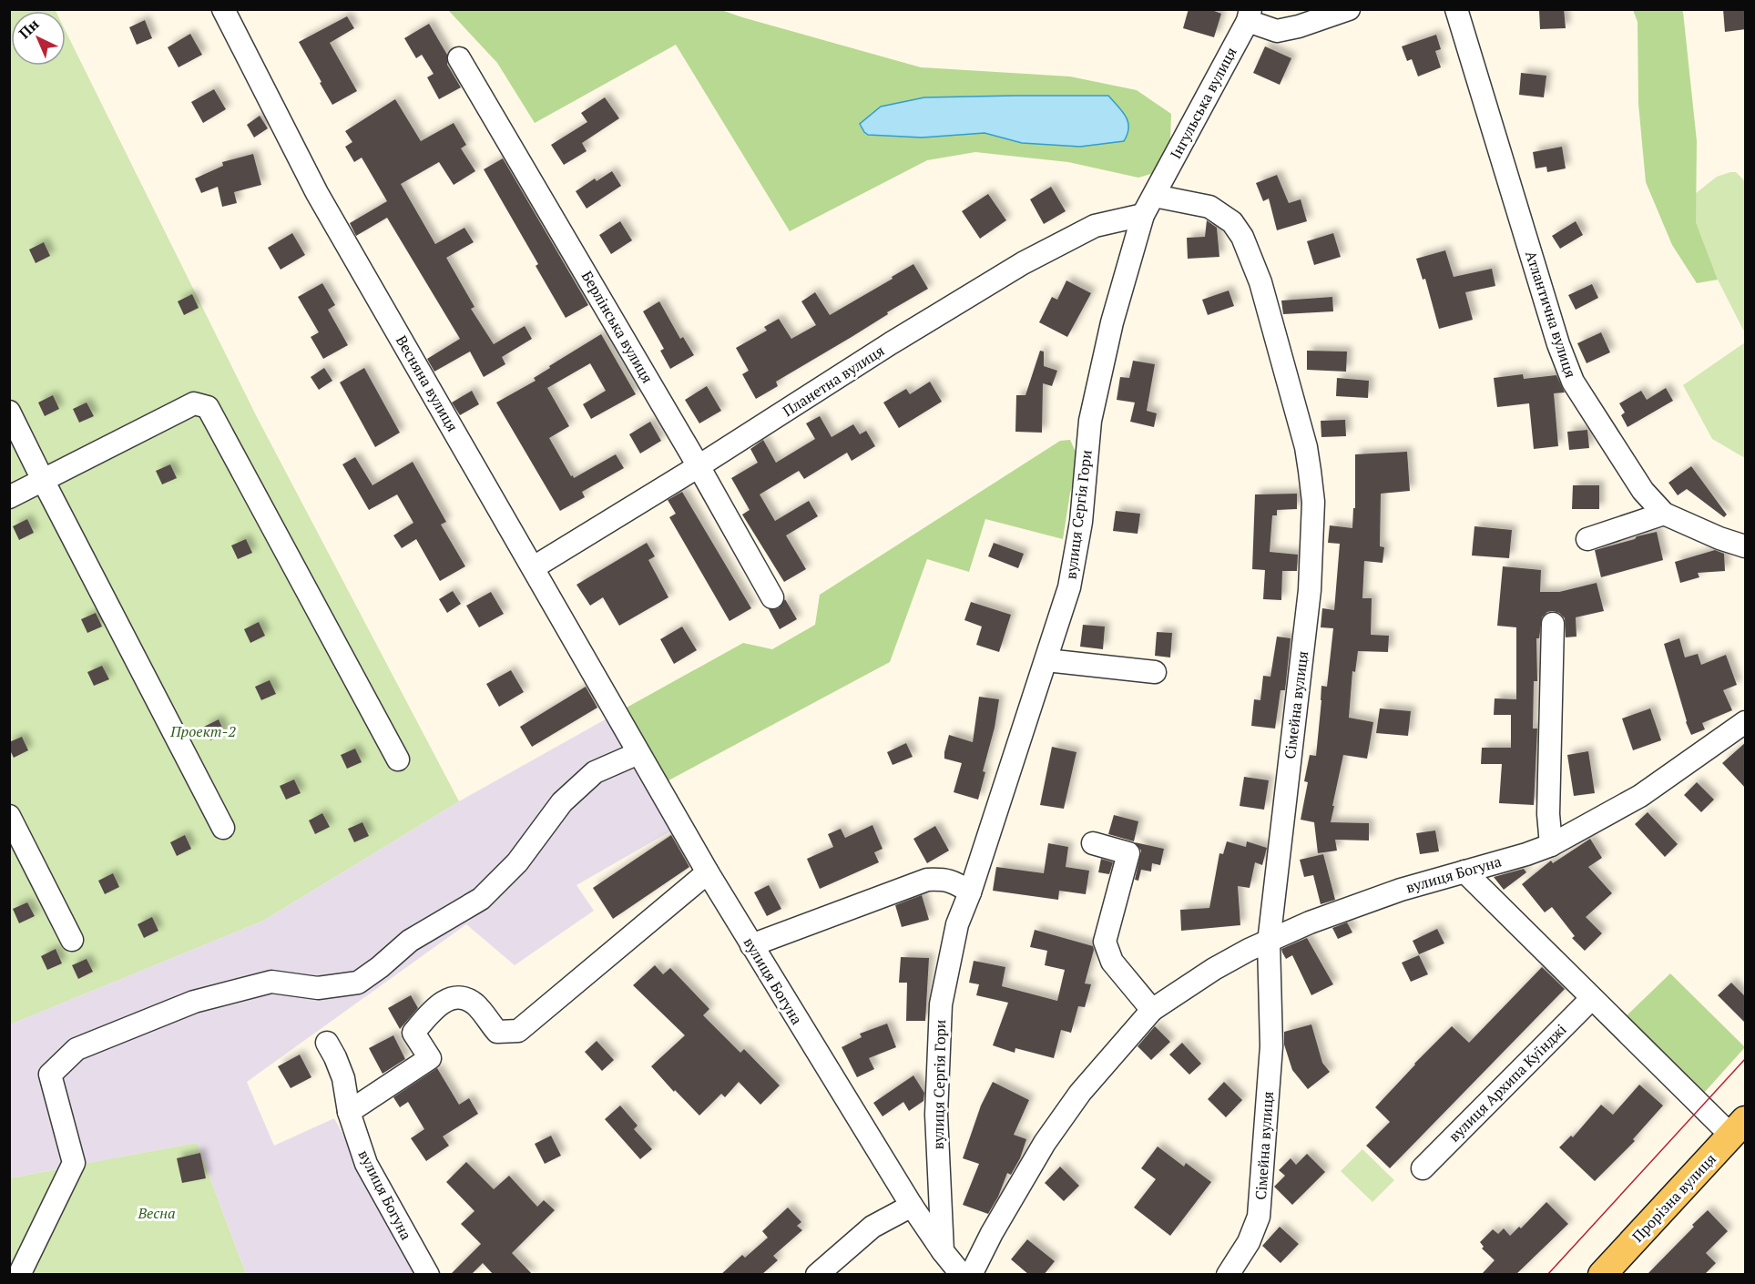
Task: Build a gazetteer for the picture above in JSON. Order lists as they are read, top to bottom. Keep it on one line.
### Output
{"streets":{"main road":["Прорізна вулиця"],"street":["Інгульська вулиця","Атлантична вулиця","Берлінська вулиця","Планетна вулиця","Весняна вулиця","вулиця Сергія Гори","Сімейна вулиця","вулиця Богуна","вулиця Архипа Куїнджі"]},"crossings":[["Інгульська вулиця","вулиця Сергія Гори"],["Інгульська вулиця","Сімейна вулиця"],["Берлінська вулиця","Планетна вулиця"],["Планетна вулиця","Весняна вулиця"],["Планетна вулиця","вулиця Сергія Гори"],["Весняна вулиця","вулиця Богуна"],["вулиця Сергія Гори","Сімейна вулиця"],["вулиця Сергія Гори","вулиця Богуна"],["Сімейна вулиця","вулиця Богуна"]],"parks":["Проект-2","Весна"],"north":"top left"}
